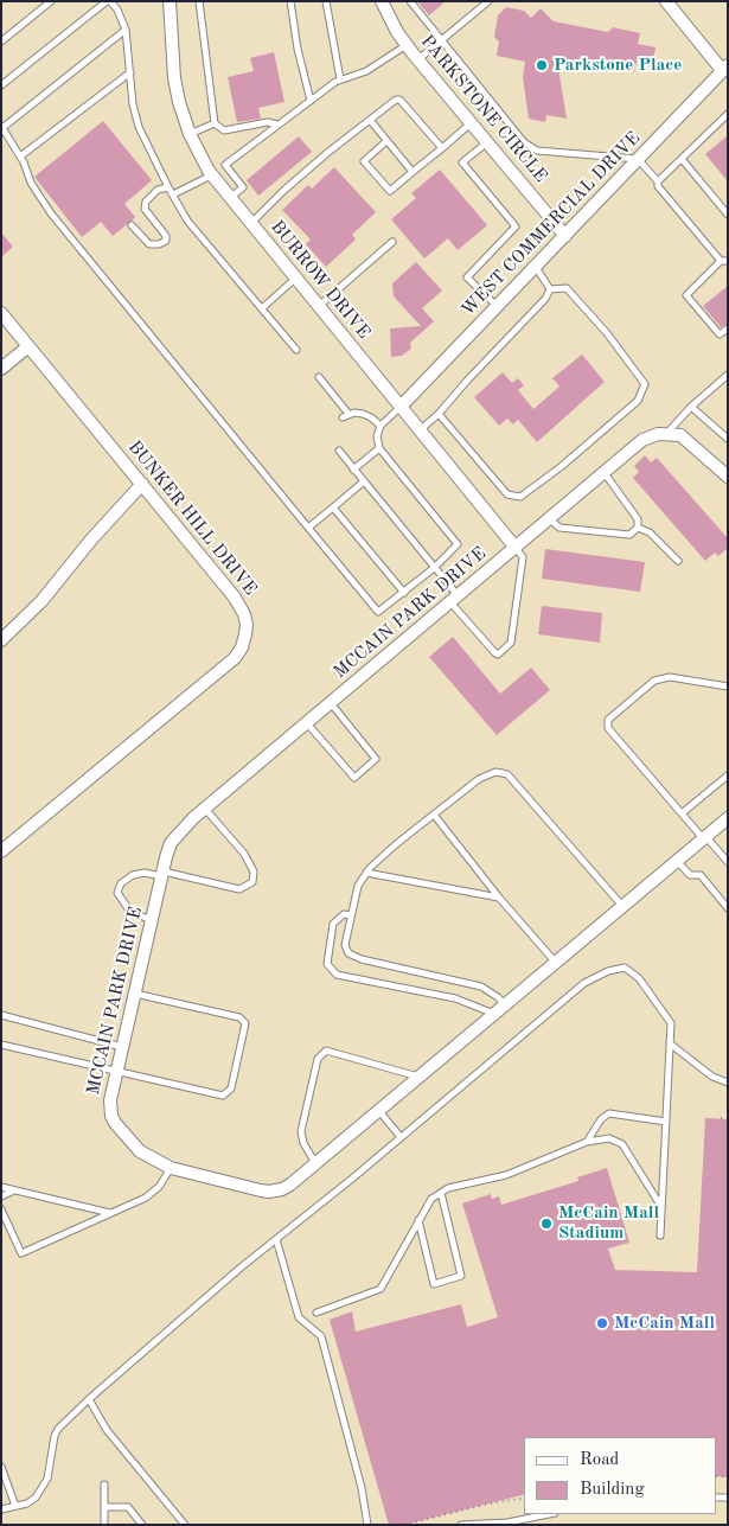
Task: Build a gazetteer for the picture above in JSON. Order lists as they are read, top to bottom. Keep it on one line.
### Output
{"streets":{"street":["PARKSTONE CIRCLE","WEST COMMERCIAL DRIVE","BURROW DRIVE","BUNKER HILL DRIVE","MCCAIN PARK DRIVE"]},"crossings":[["PARKSTONE CIRCLE","WEST COMMERCIAL DRIVE"],["WEST COMMERCIAL DRIVE","BURROW DRIVE"],["BURROW DRIVE","MCCAIN PARK DRIVE"]],"places":["Parkstone Place","McCain Mall Stadium","McCain Mall"],"legend":["Road","Building"]}
